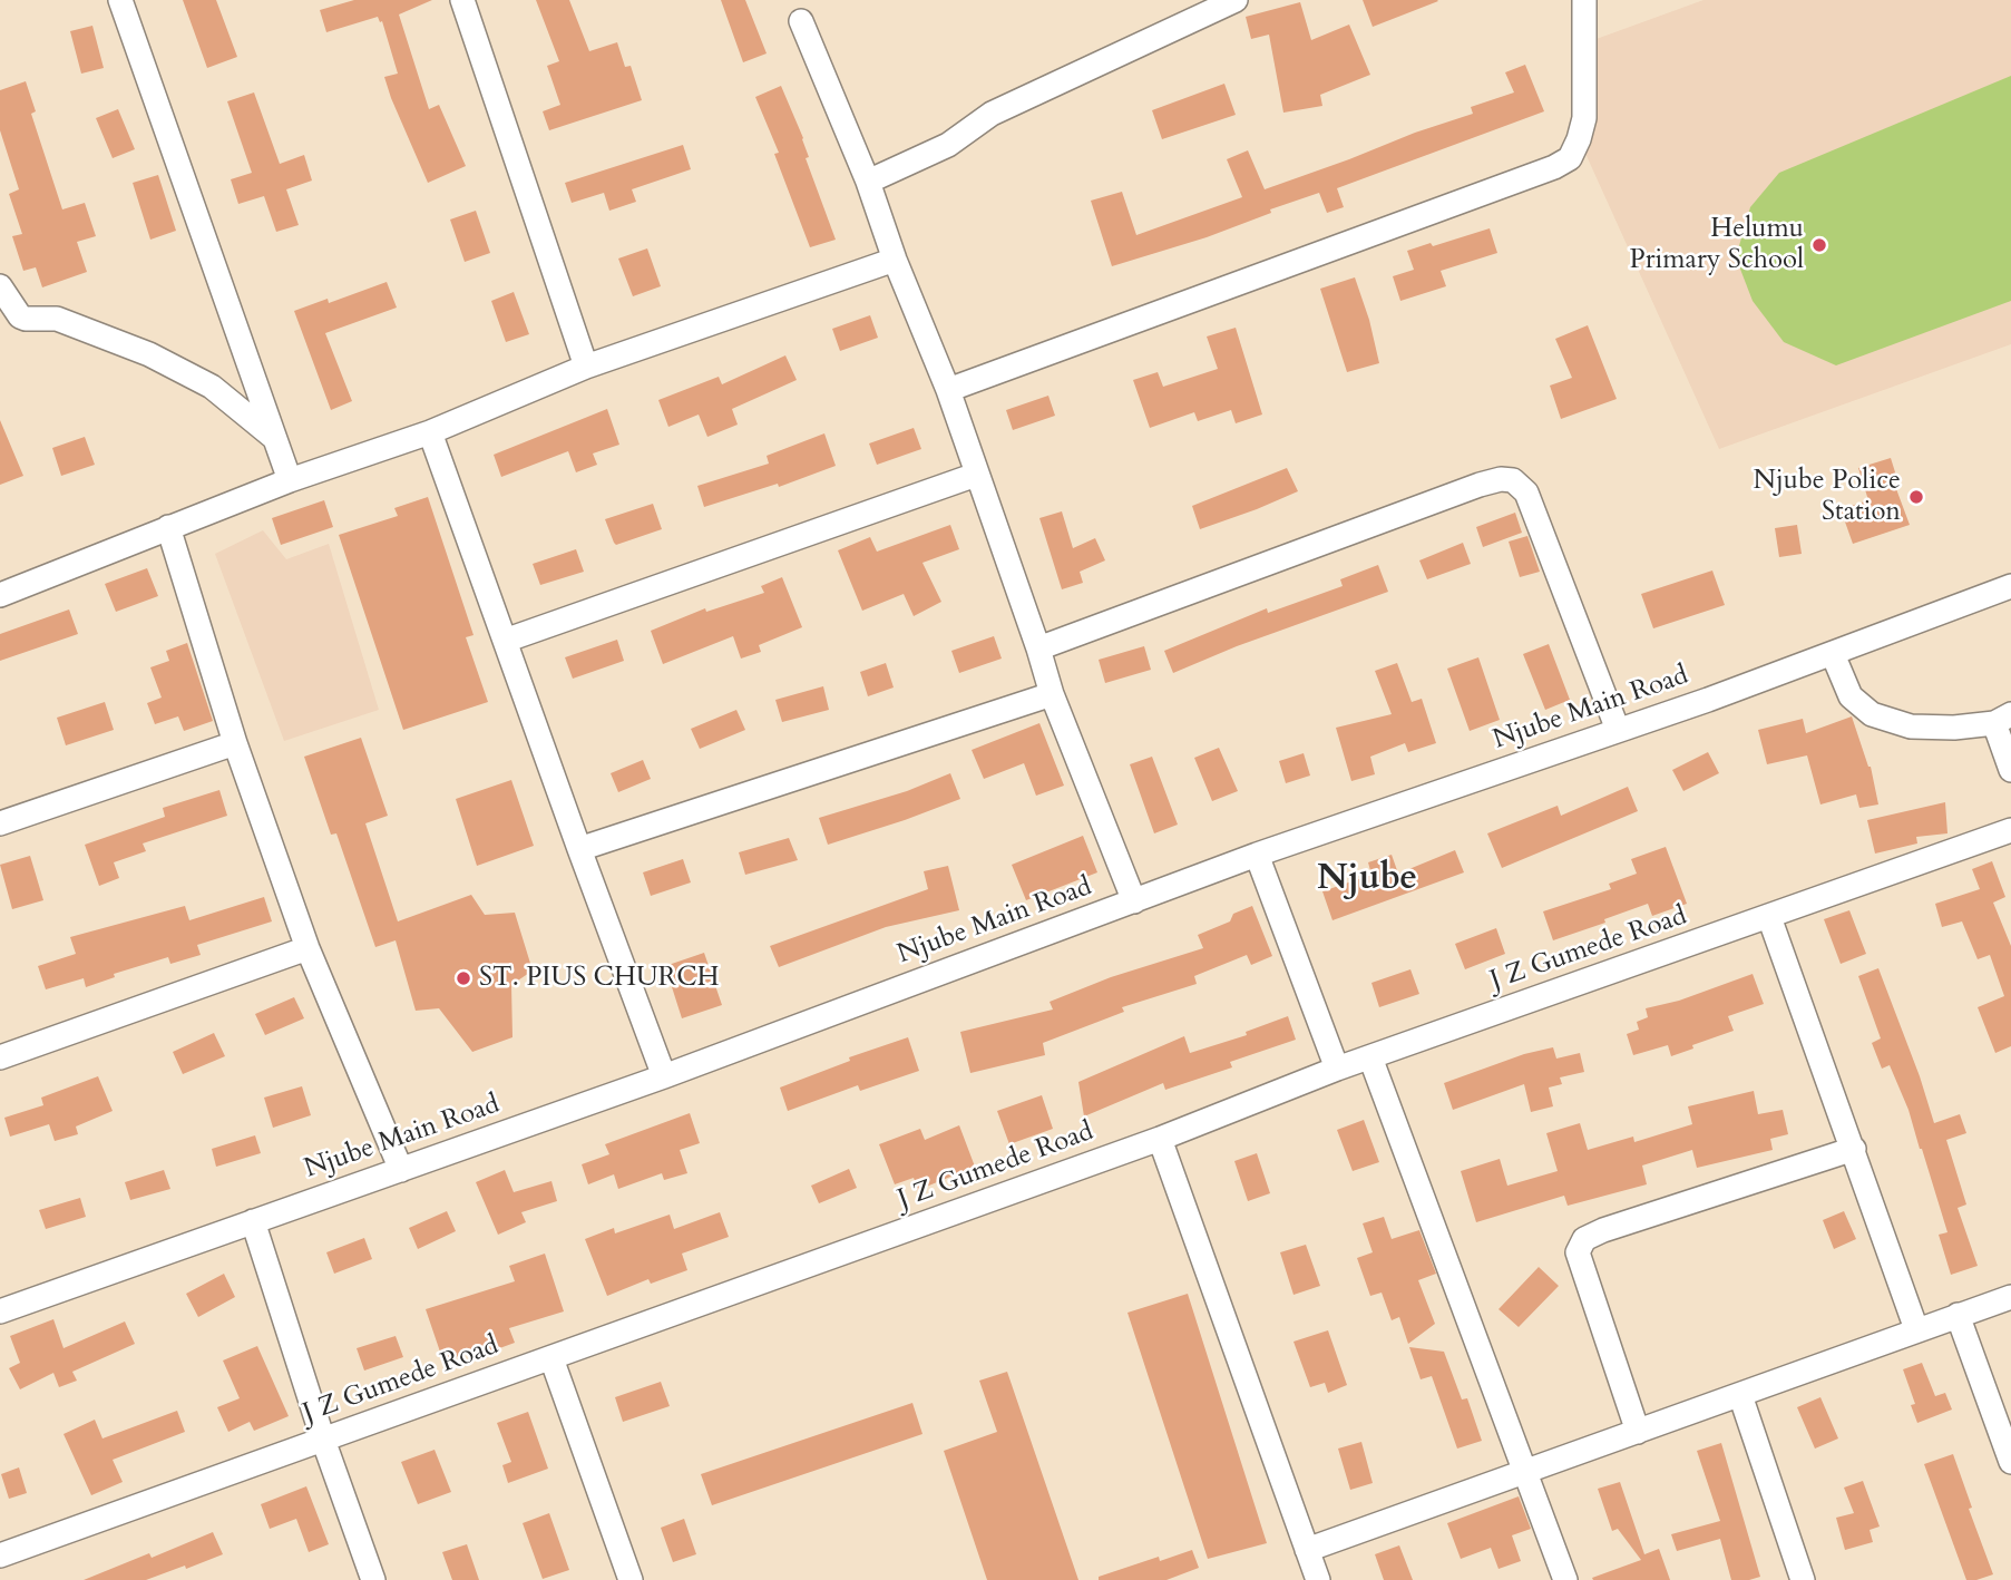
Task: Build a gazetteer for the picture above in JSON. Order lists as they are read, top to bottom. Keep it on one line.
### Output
{"streets":{"street":["Njube Main Road","J Z Gumede Road"]},"districts":["Njube"],"places":["Helumu Primary School","Njube Police Station","ST. PIUS CHURCH"]}
